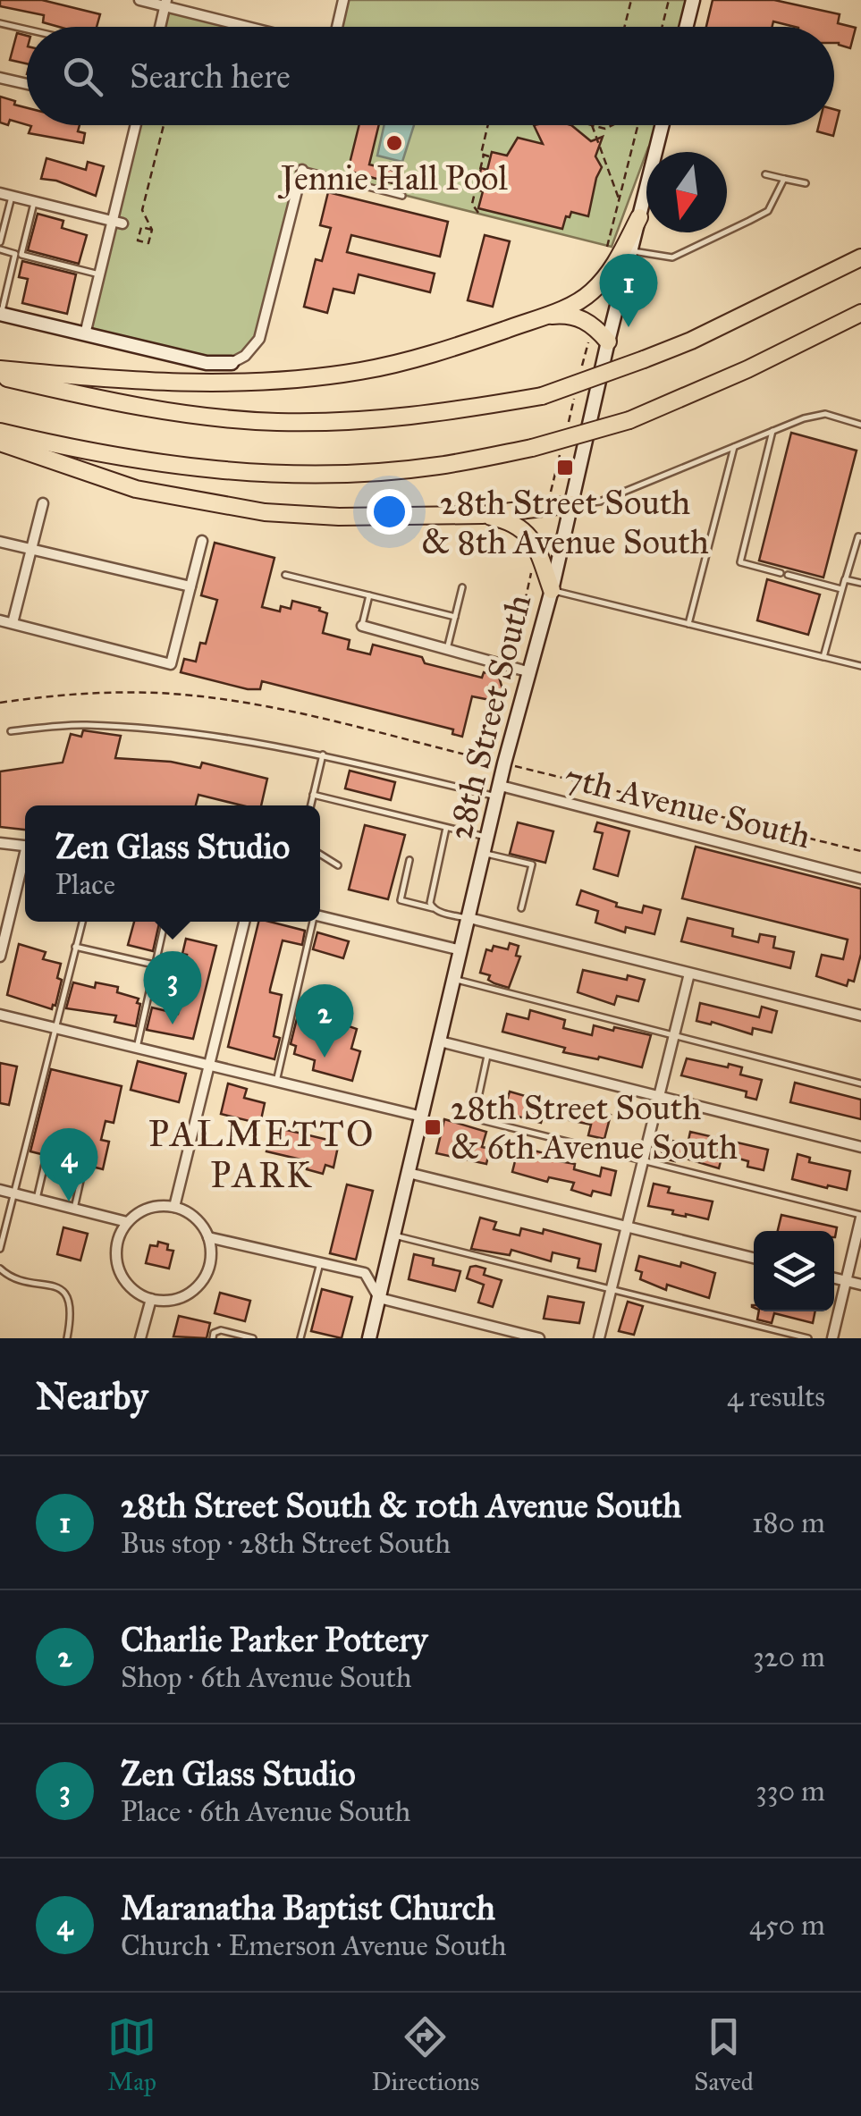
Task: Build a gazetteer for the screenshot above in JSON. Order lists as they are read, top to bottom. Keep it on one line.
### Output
{"streets":{"street":["28th Street South","7th Avenue South"]},"crossings":[["28th Street South","7th Avenue South"]],"districts":["PALMETTO PARK"],"places":{"other":["Jennie Hall Pool"],"transit":["28th Street South & 8th Avenue South","28th Street South & 6th Avenue South"]},"north":"bottom","page":{"search":"Search here","pins":["1","3","2","4"],"popup":["Zen Glass Studio","Place"],"heading":["Nearby","4 results"],"list":[{"mark":"1","name":"28th Street South & 10th Avenue South","note":"Bus stop · 28th Street South","value":"180 m"},{"mark":"2","name":"Charlie Parker Pottery","note":"Shop · 6th Avenue South","value":"320 m"},{"mark":"3","name":"Zen Glass Studio","note":"Place · 6th Avenue South","value":"330 m"},{"mark":"4","name":"Maranatha Baptist Church","note":"Church · Emerson Avenue South","value":"450 m"}],"nav":["Map","Directions","Saved"]}}
